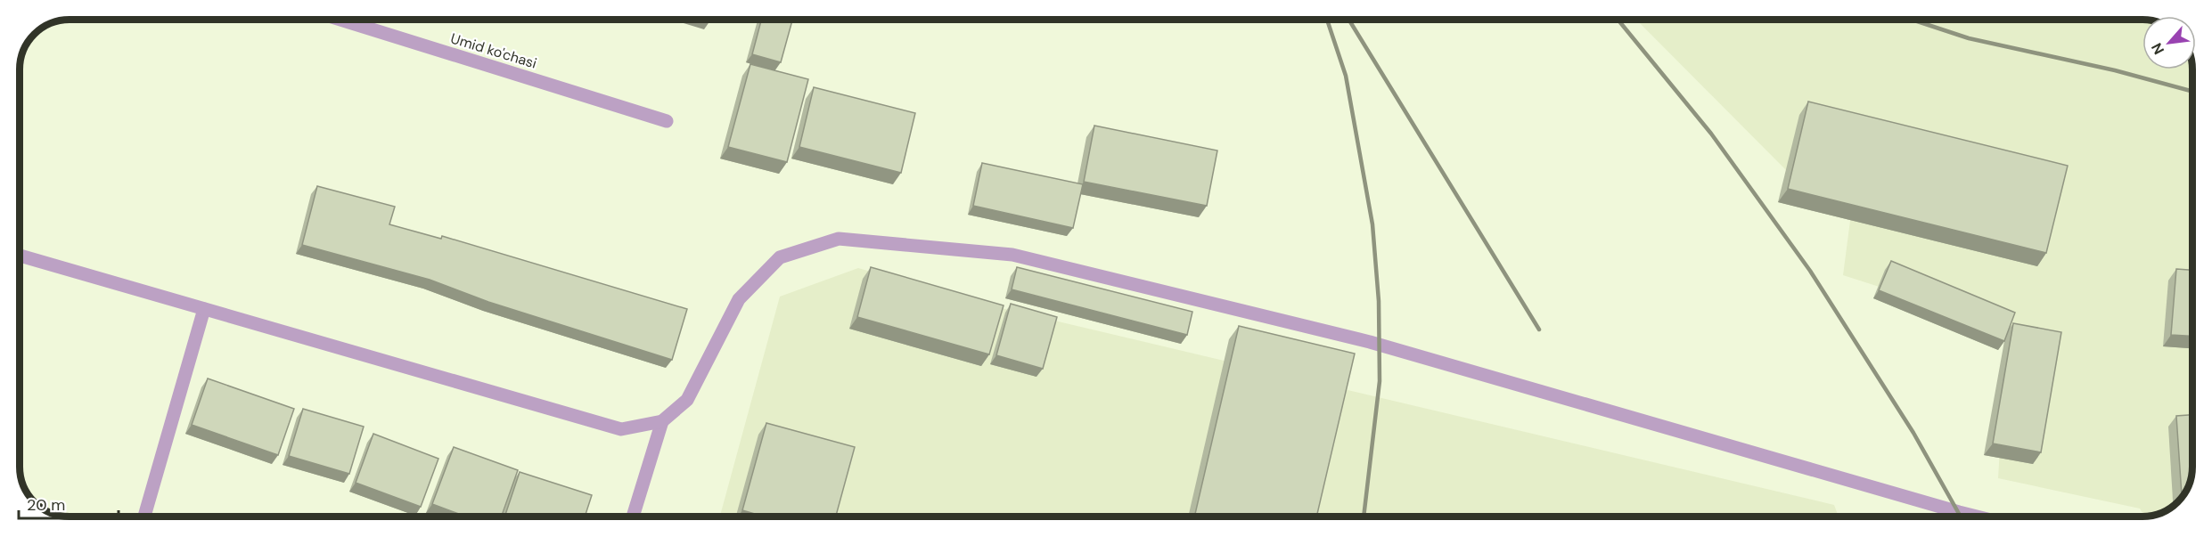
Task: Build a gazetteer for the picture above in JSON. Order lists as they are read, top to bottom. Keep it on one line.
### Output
{"streets":{"street":["Umid ko'chasi"]},"scale_bar":"20 m","north":"bottom left"}
